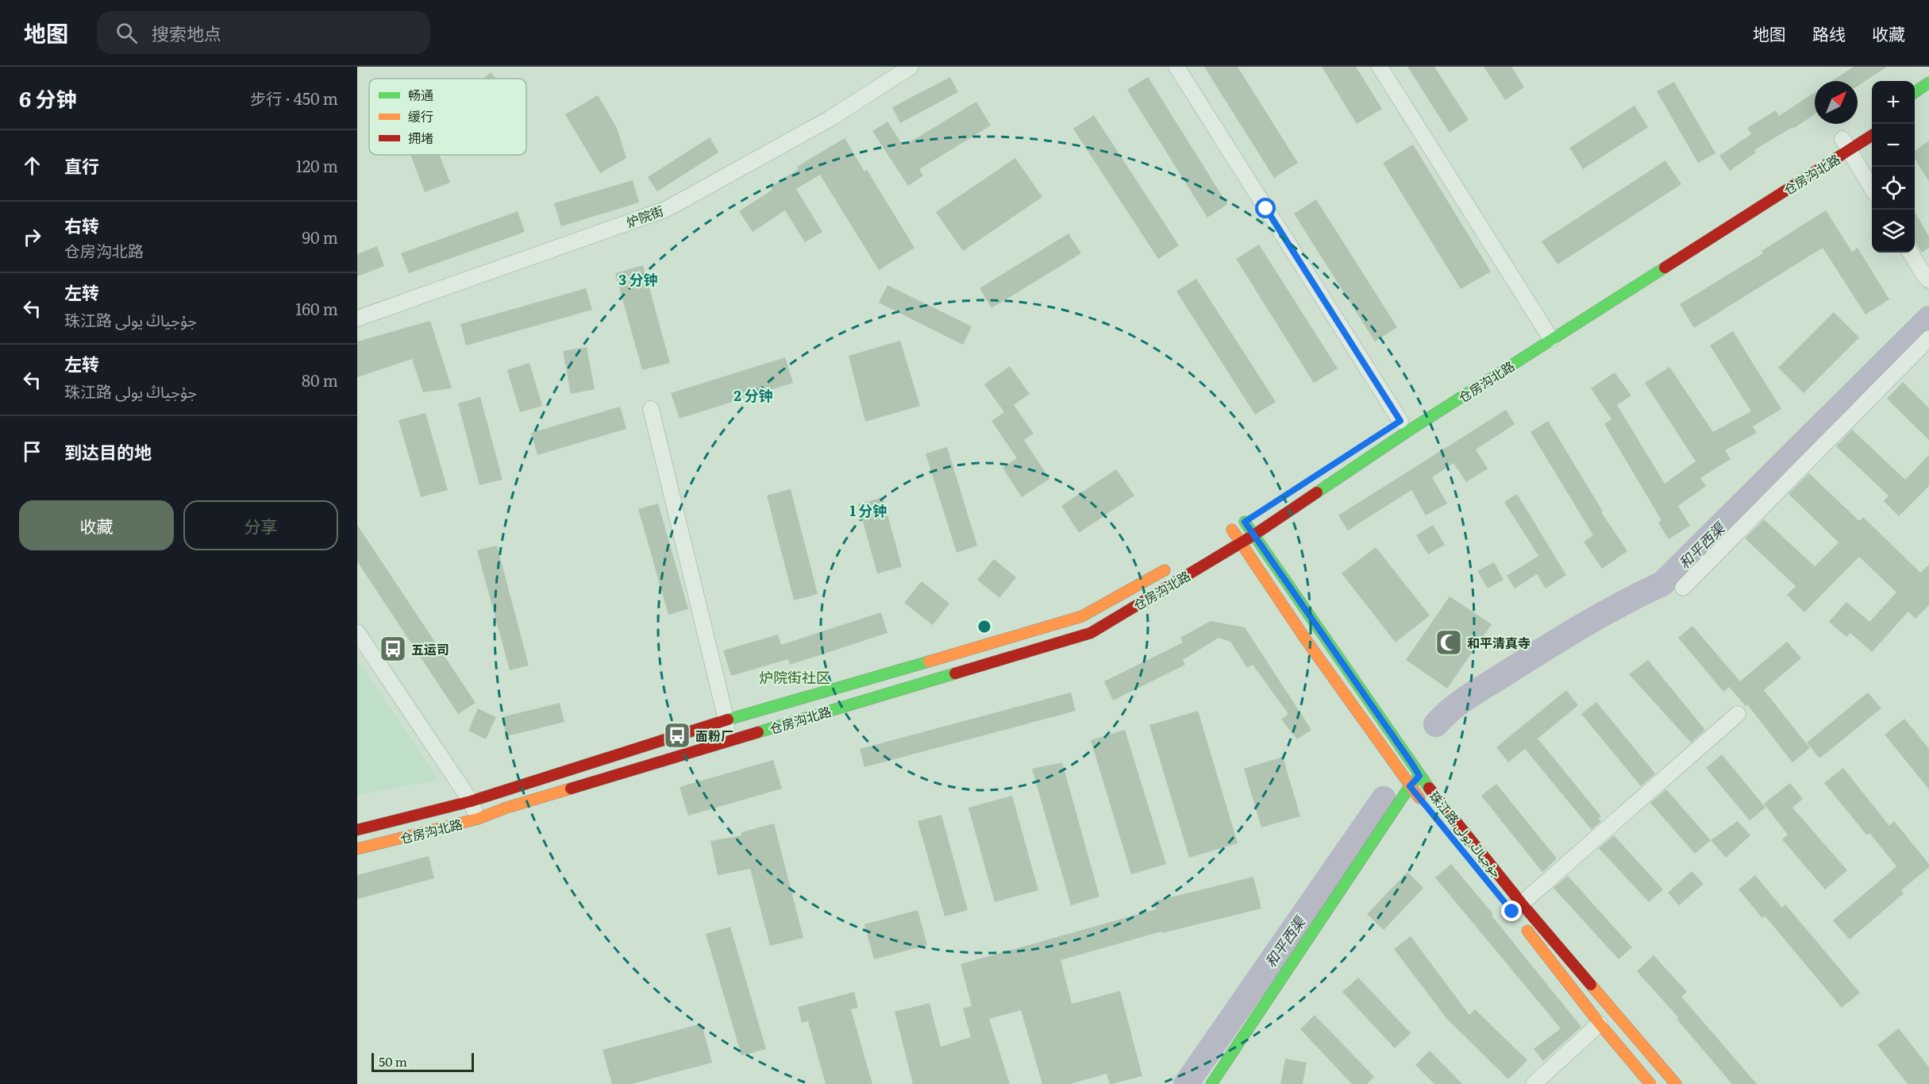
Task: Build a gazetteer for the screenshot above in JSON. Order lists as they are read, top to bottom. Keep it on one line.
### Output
{"streets":{"main road":["仓房沟北路","珠江路 جۇجياڭ يولى"],"street":["炉院街"]},"crossings":[["仓房沟北路","珠江路 جۇجياڭ يولى"]],"districts":["炉院街社区"],"water":["和平西渠"],"places":{"mosque":["和平清真寺"],"bus stop":["五运司","面粉厂"]},"legend":["畅通","缓行","拥堵"],"scale_bar":"50 m","north":"top right","page":{"header":"地图","search":"搜索地点","nav":["地图","路线","收藏"],"heading":["6 分钟","步行 · 450 m"],"map_buttons":["+","−"],"list":[["直行","120 m"],["右转","仓房沟北路","90 m"],["左转","珠江路 جۇجياڭ يولى","160 m"],["左转","珠江路 جۇجياڭ يولى","80 m"],"到达目的地"],"buttons":["收藏","分享"],"scale":"50 m"},"rings":["3 分钟","2 分钟","1 分钟"]}
